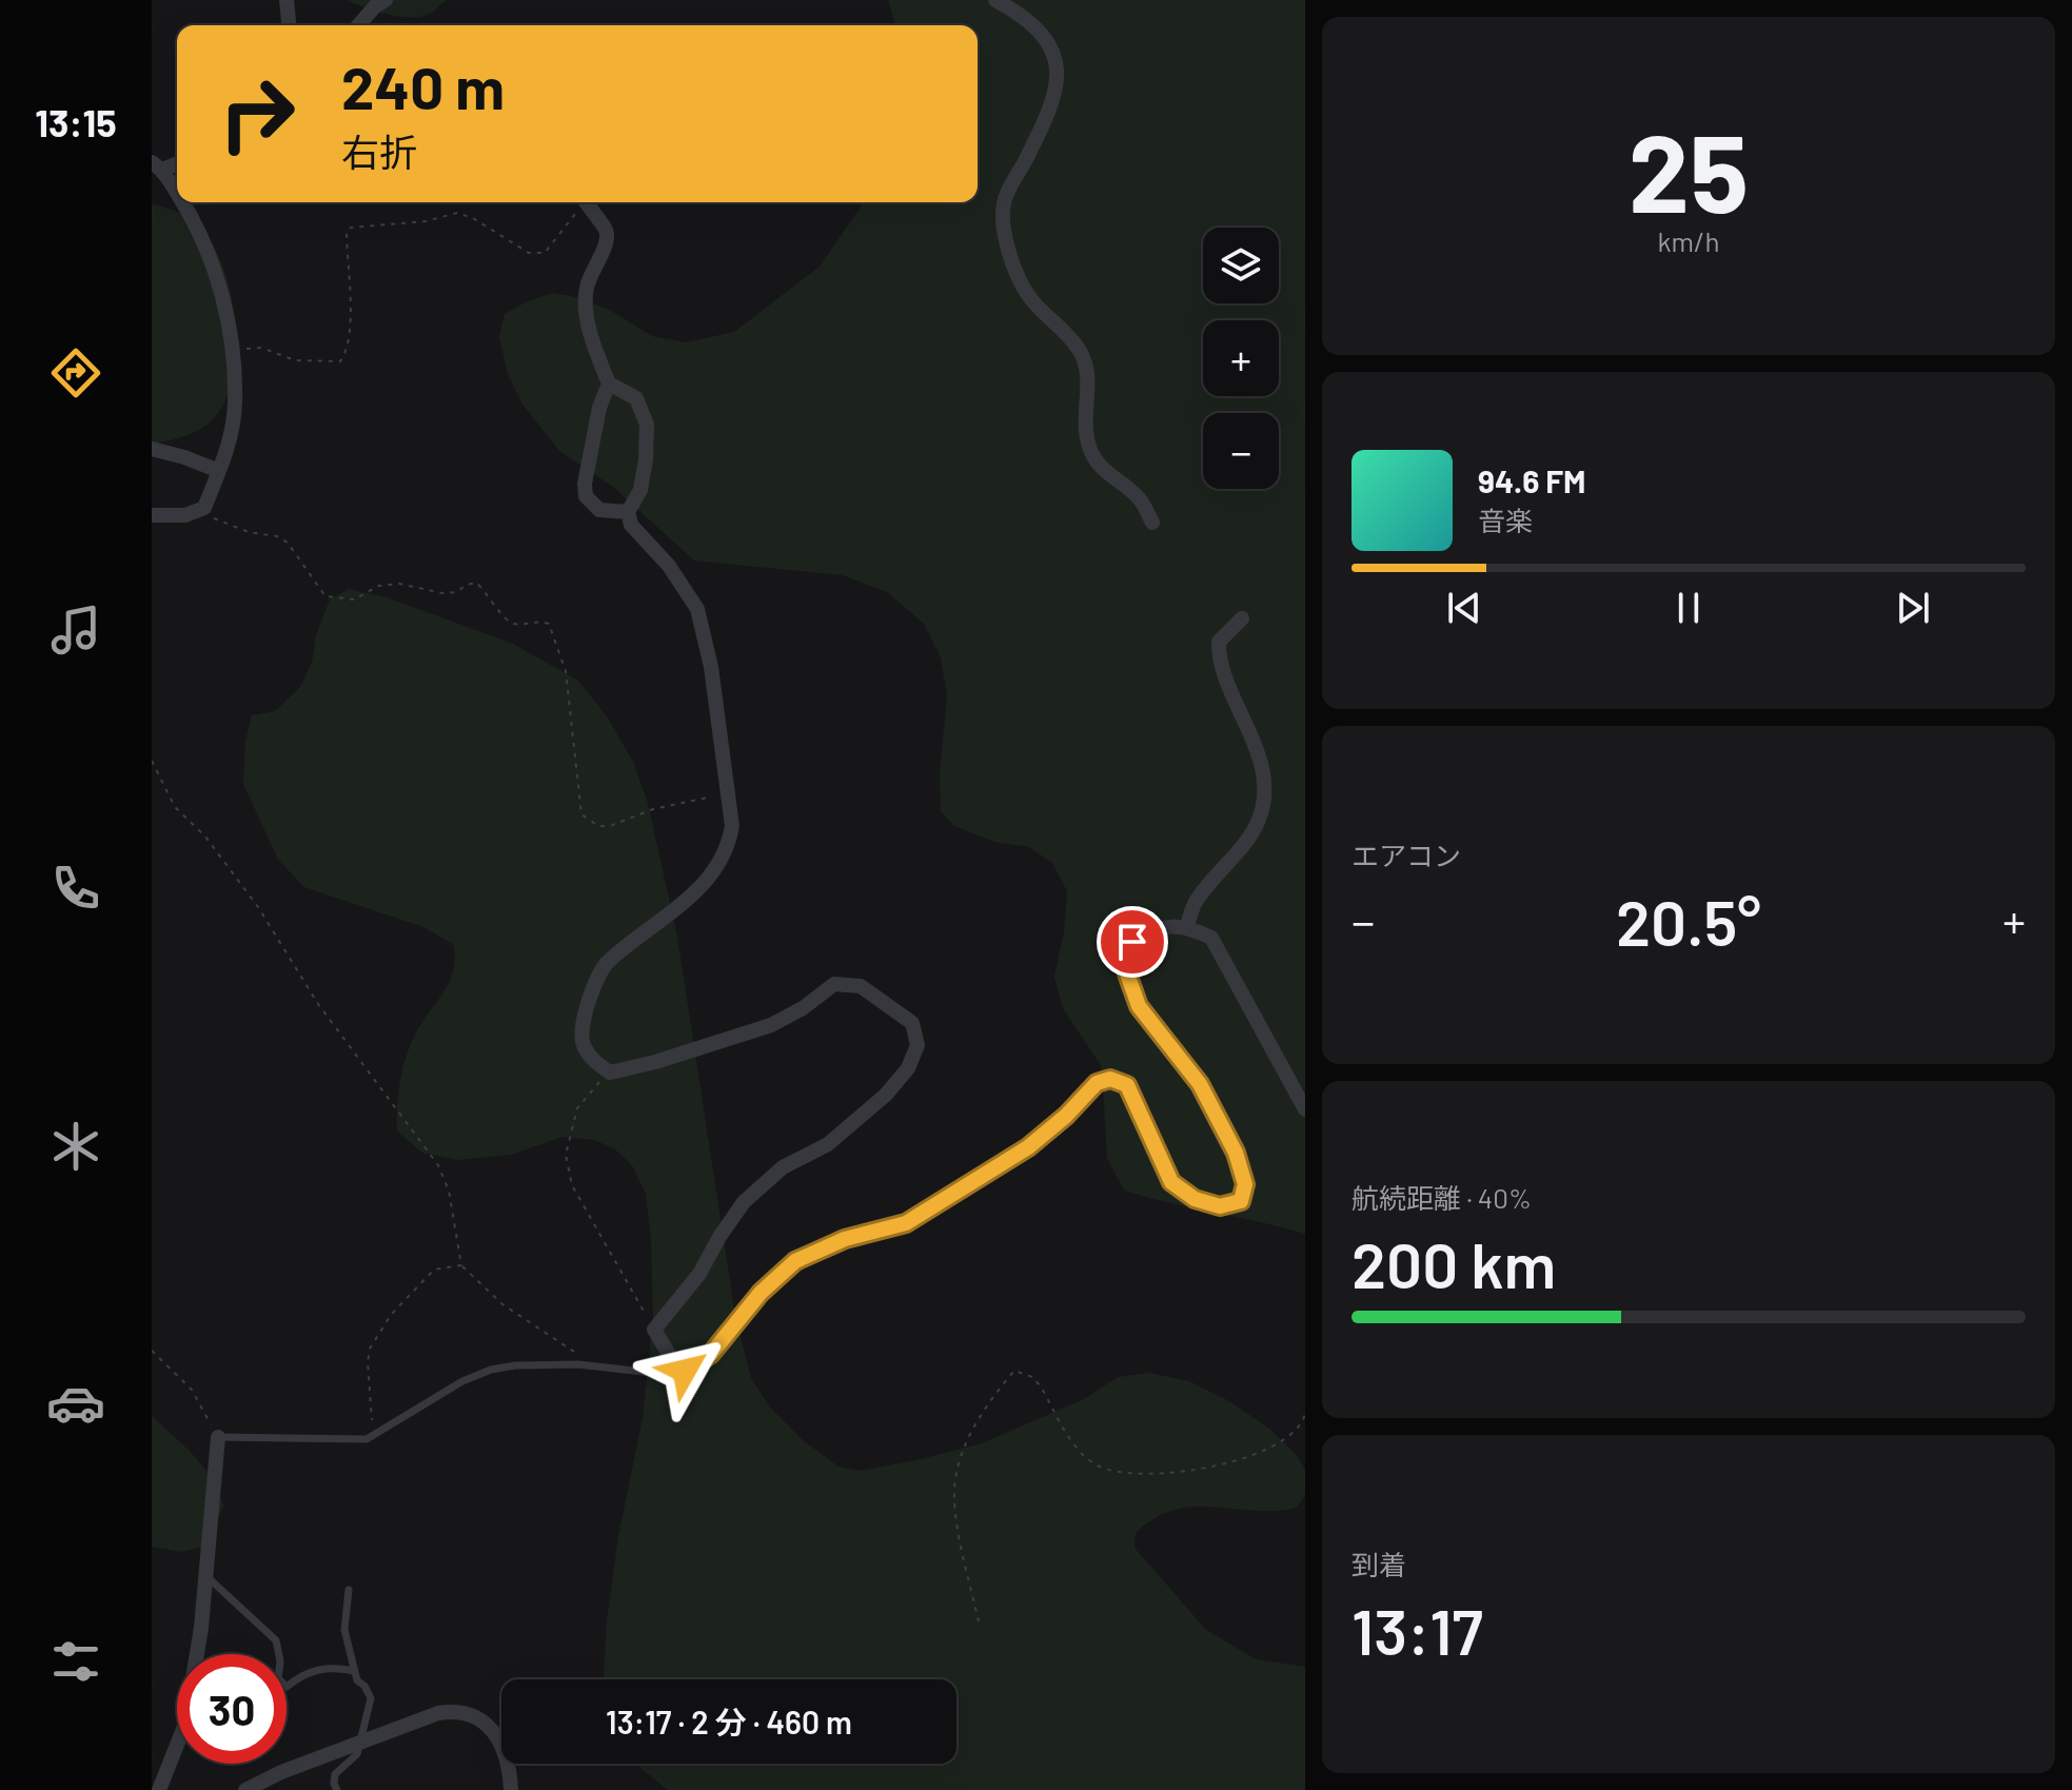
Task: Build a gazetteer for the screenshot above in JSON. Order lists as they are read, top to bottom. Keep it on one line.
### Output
{"page":{"tabs":"13:15","tile":[["25","km/h"],"エアコン",["航続距離 · 40%","200 km"],["到着","13:17"]],"turn":["240 m","右折"],"map_buttons":["+","−"],"song":["94.6 FM","音楽"],"heat":["−","20.5°","+"],"limit":"30","trip":"13:17 · 2 分 · 460 m"}}
